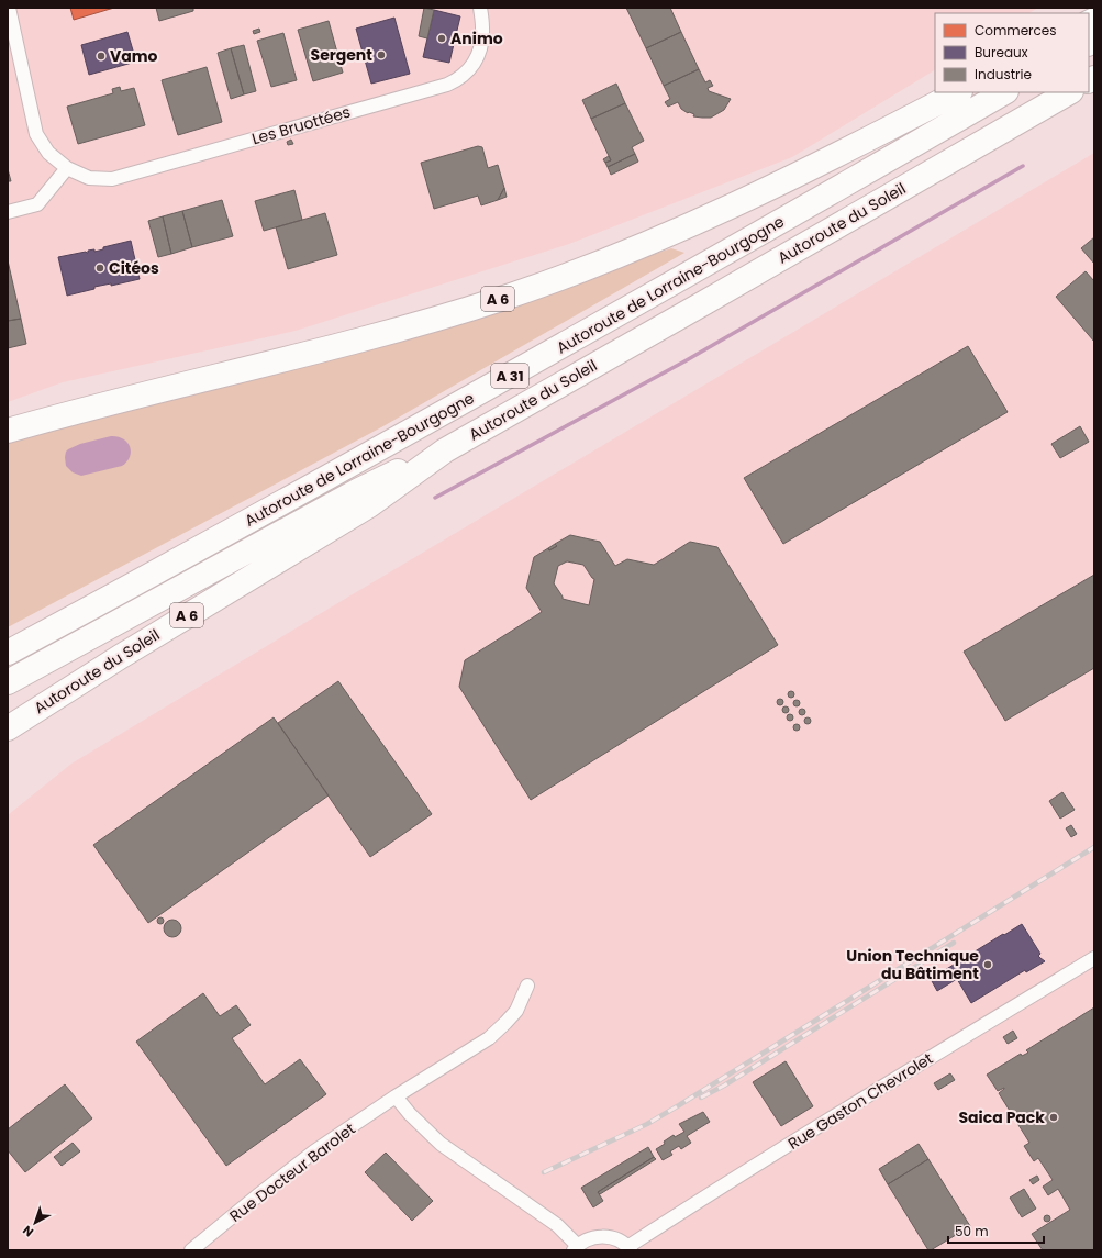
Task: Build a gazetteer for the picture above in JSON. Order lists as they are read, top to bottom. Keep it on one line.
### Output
{"streets":{"highway":["Autoroute du Soleil","Autoroute de Lorraine-Bourgogne","A 6","A 31"],"street":["Les Bruottées","Rue Gaston Chevrolet","Rue Docteur Barolet"]},"crossings":[["Autoroute du Soleil","Autoroute de Lorraine-Bourgogne"]],"places":["Animo","Sergent","Vamo","Citéos","Union Technique du Bâtiment","Saica Pack"],"legend":["Commerces","Bureaux","Industrie"],"scale_bar":"50 m","north":"bottom left"}
